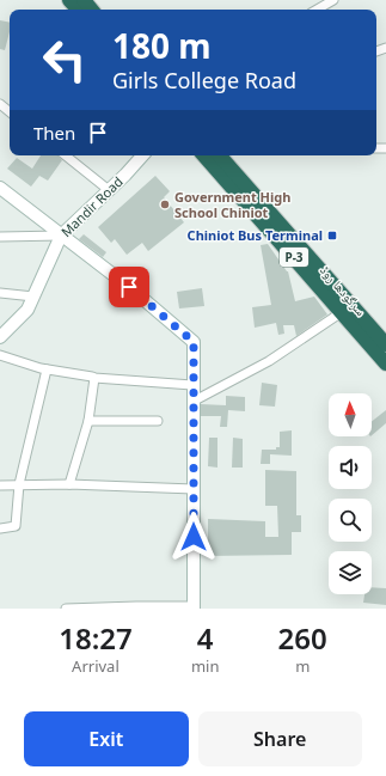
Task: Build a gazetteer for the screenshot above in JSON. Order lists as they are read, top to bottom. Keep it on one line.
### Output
{"streets":{"highway":["P-3","سرگودھا روڈ"],"street":["Mandir Road"]},"places":{"other":["Government High School Chiniot"],"transit":["Chiniot Bus Terminal"]},"north":"top","page":{"turn":["180 m","Girls College Road"],"then":"Then","eta":["18:27","Arrival","4","min","260","m"],"buttons":["Exit","Share"]}}
